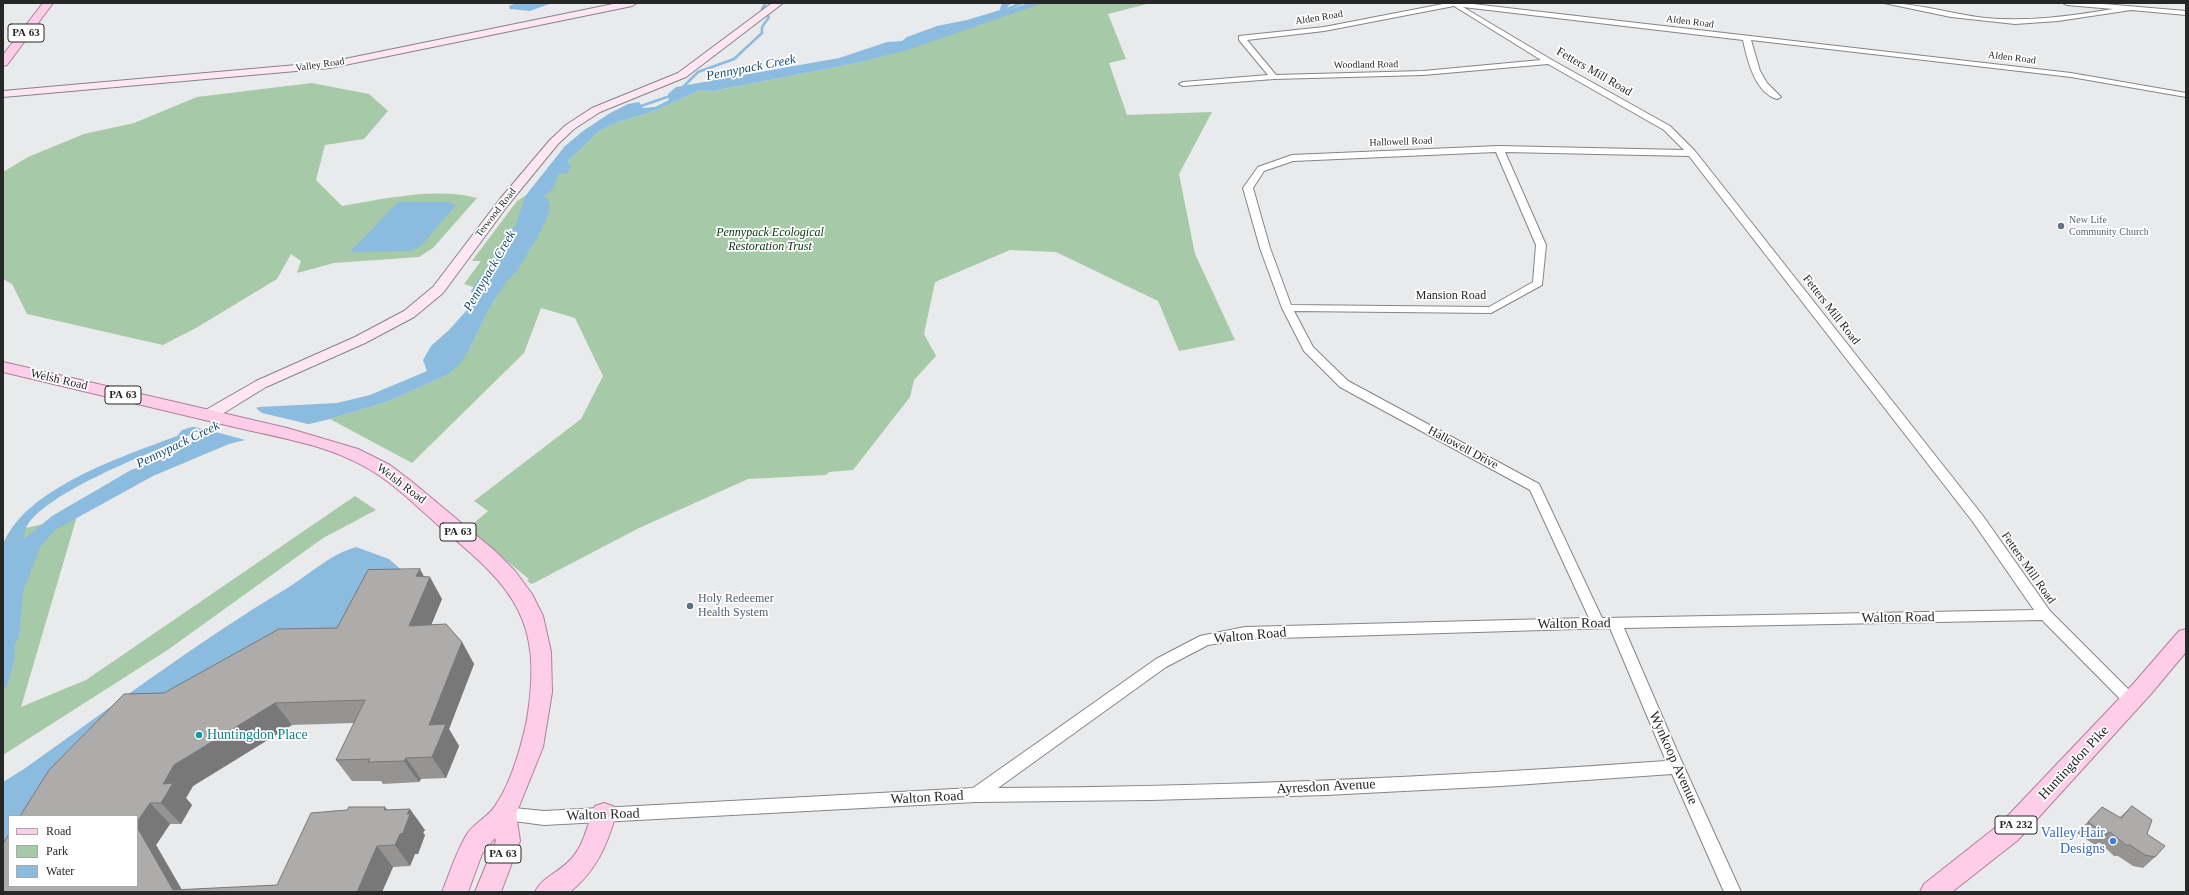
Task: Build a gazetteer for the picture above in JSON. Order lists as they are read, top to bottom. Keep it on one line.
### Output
{"streets":{"main road":["PA 63","Welsh Road","Huntingdon Pike","PA 232"],"street":["Alden Road","Valley Road","Woodland Road","Fetters Mill Road","Hallowell Road","Terwood Road","Mansion Road","Hallowell Drive","Walton Road","Wynkoop Avenue","Ayresdon Avenue"]},"crossings":[["Alden Road","Woodland Road"],["Alden Road","Fetters Mill Road"],["PA 63","Welsh Road"],["PA 63","Walton Road"],["Woodland Road","Fetters Mill Road"],["Fetters Mill Road","Hallowell Road"],["Fetters Mill Road","Walton Road"],["Fetters Mill Road","Huntingdon Pike"],["Hallowell Road","Mansion Road"],["Hallowell Road","Hallowell Drive"],["Terwood Road","Welsh Road"],["Mansion Road","Hallowell Drive"],["Welsh Road","Walton Road"],["Hallowell Drive","Walton Road"],["Walton Road","Wynkoop Avenue"],["Walton Road","Ayresdon Avenue"],["Wynkoop Avenue","Ayresdon Avenue"]],"water":["Pennypack Creek"],"parks":["Pennypack Ecological Restoration Trust"],"places":["New Life Community Church","Holy Redeemer Health System","Huntingdon Place","Valley Hair Designs"],"legend":["Road","Park","Water"]}
